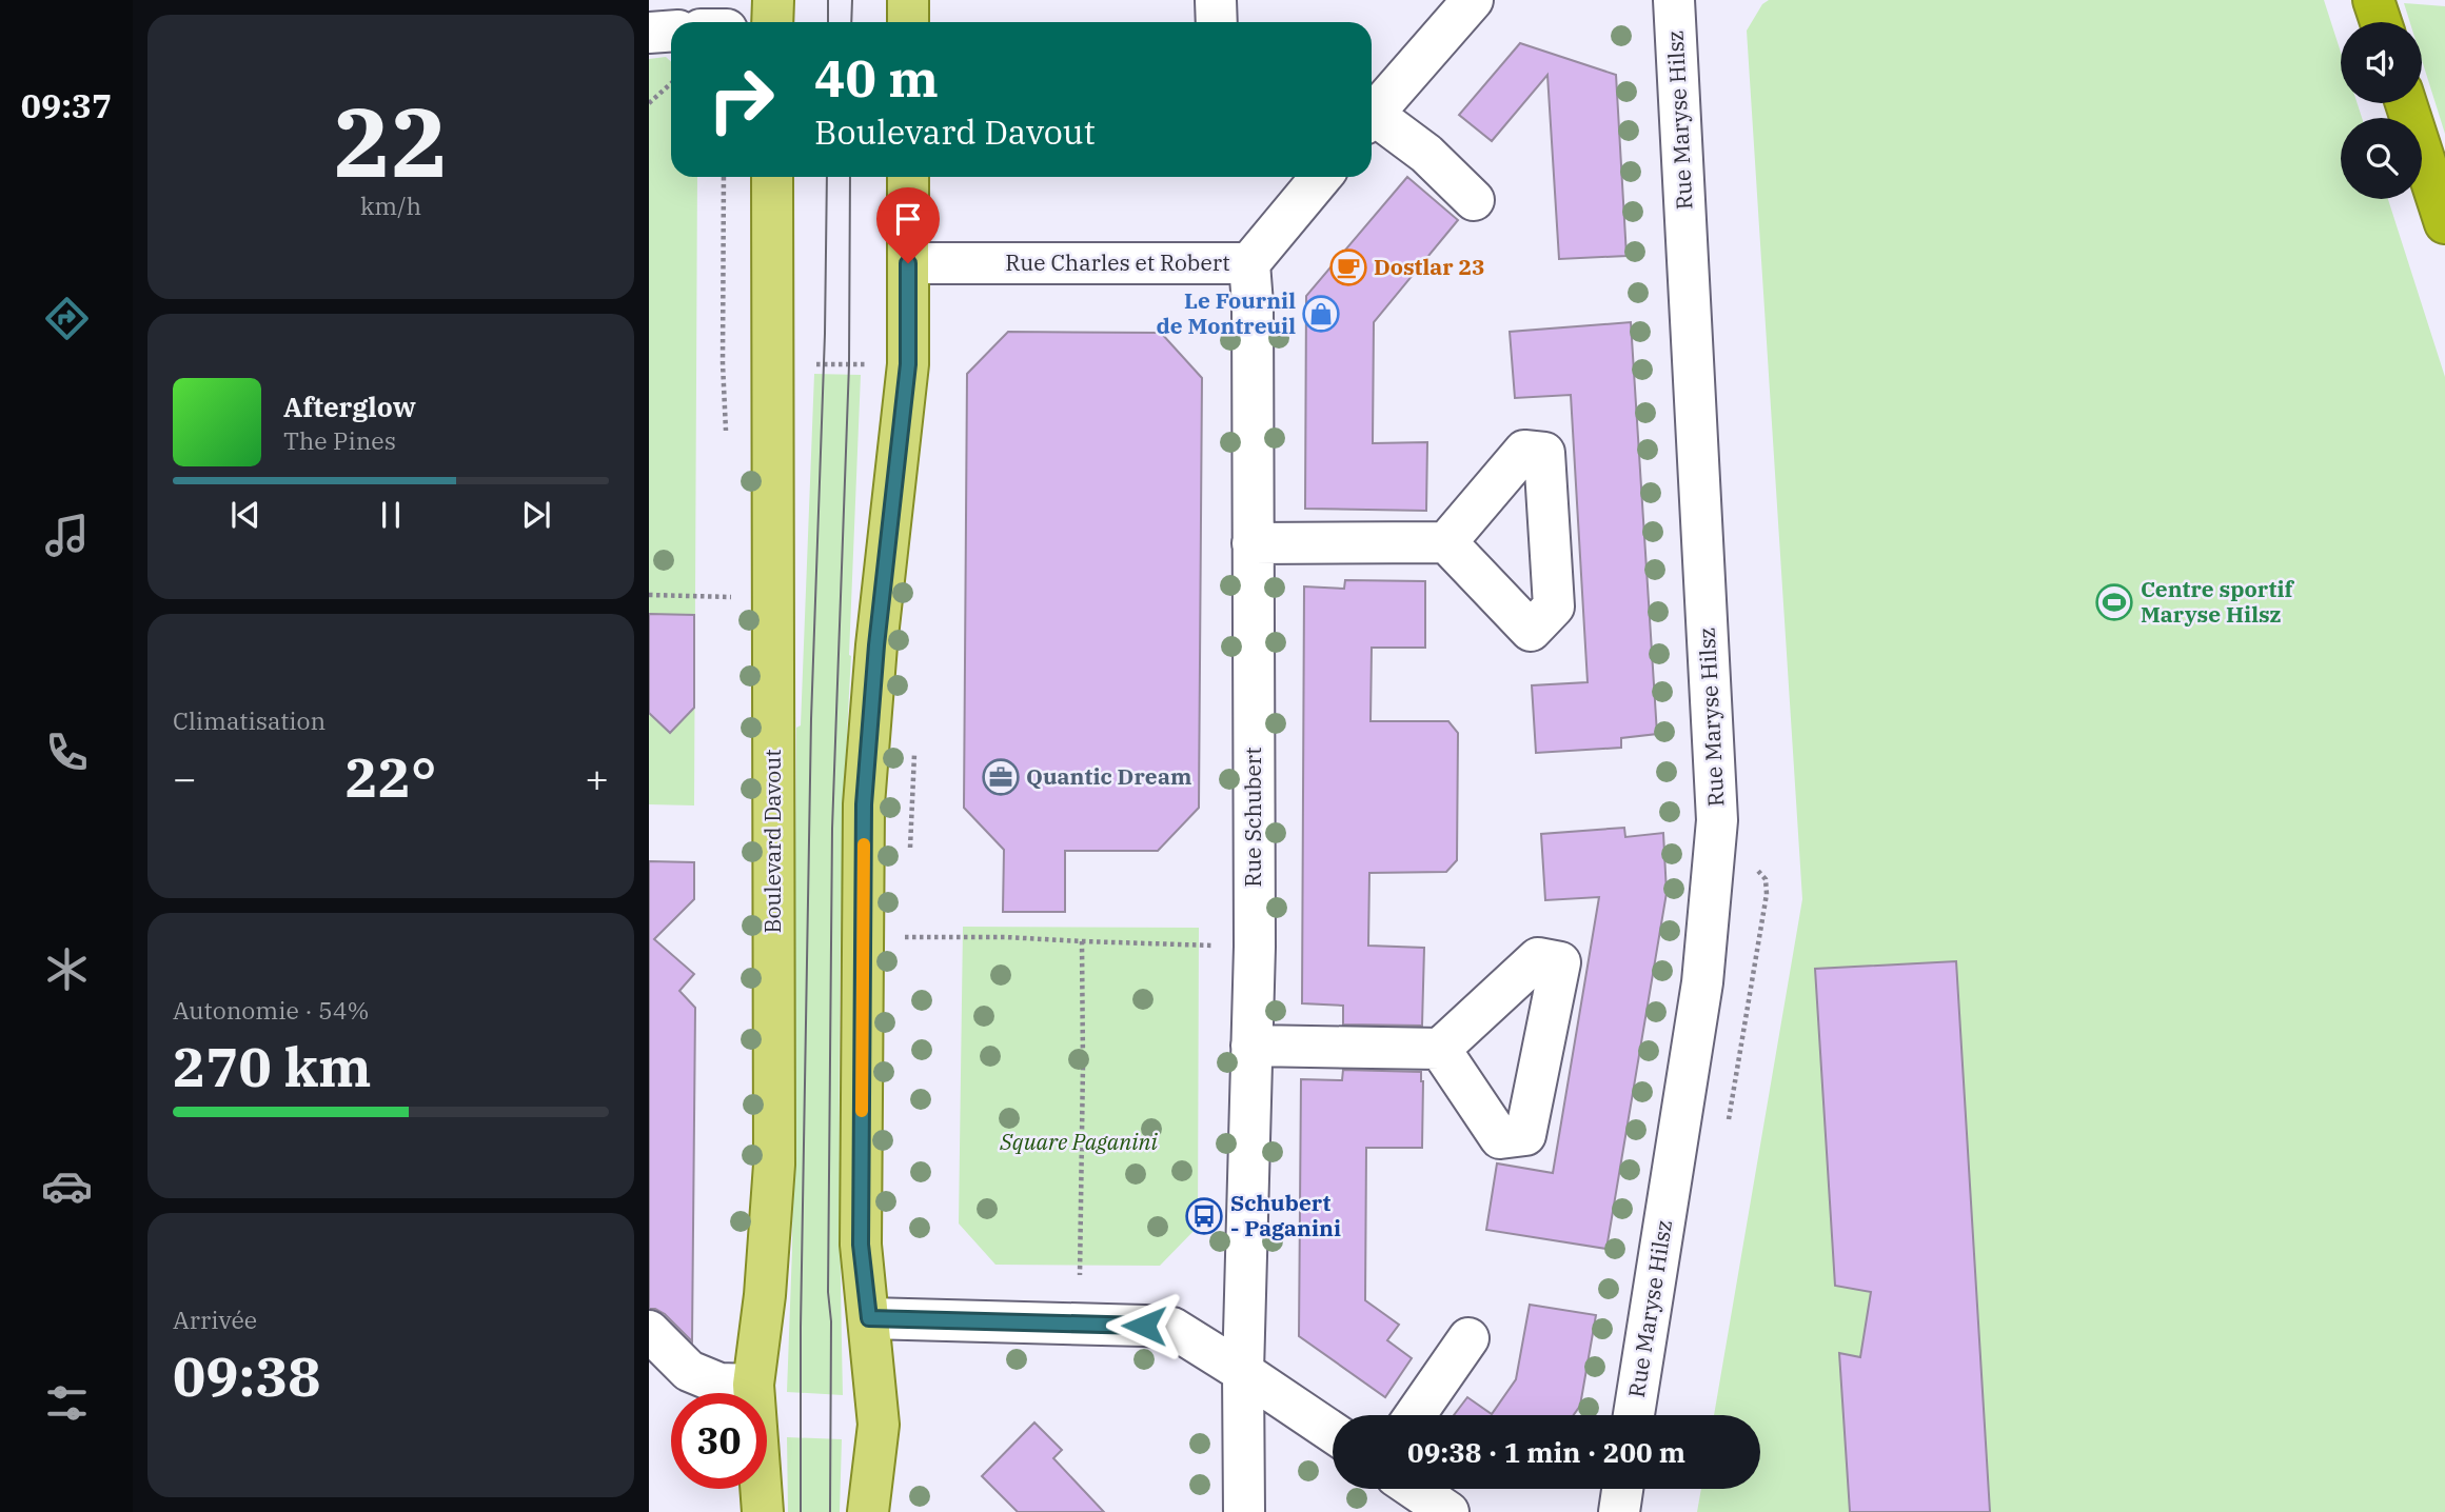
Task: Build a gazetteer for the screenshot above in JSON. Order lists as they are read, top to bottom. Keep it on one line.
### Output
{"streets":{"main road":["Boulevard Davout"],"street":["Rue Maryse Hilsz","Rue Charles et Robert","Rue Schubert"]},"crossings":[["Rue Charles et Robert","Rue Schubert"]],"parks":["Square Paganini"],"places":{"cafe":["Dostlar 23"],"shop":["Le Fournil de Montreuil"],"sports":["Centre sportif Maryse Hilsz"],"office":["Quantic Dream"],"bus stop":["Schubert - Paganini"]},"page":{"tabs":"09:37","tile":[["22","km/h"],"Climatisation",["Autonomie · 54%","270 km"],["Arrivée","09:38"]],"turn":["40 m","Boulevard Davout"],"song":["Afterglow","The Pines"],"heat":["−","22°","+"],"limit":"30","trip":"09:38 · 1 min · 200 m"}}
